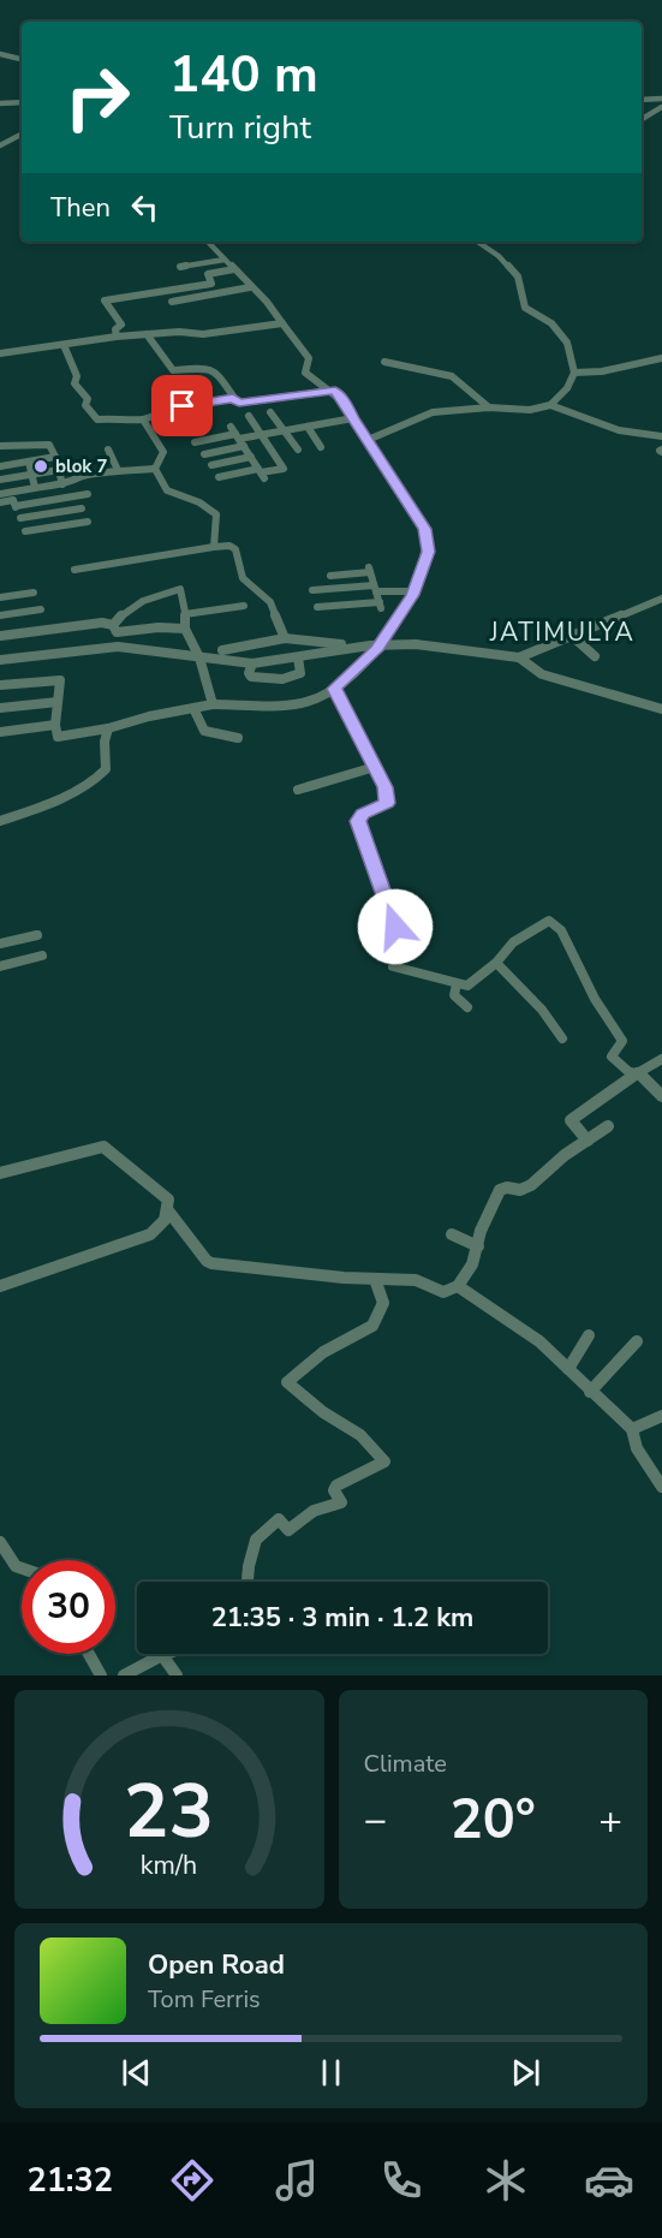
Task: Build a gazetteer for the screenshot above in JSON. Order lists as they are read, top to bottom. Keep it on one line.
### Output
{"districts":["JATIMULYA"],"places":["blok 7"],"page":{"turn":["140 m","Turn right"],"then":"Then","limit":"30","trip":"21:35 · 3 min · 1.2 km","tile":"Climate","heat":["−","20°","+"],"song":["Open Road","Tom Ferris"],"tabs":"21:32","gauge":["23","km/h"]}}
